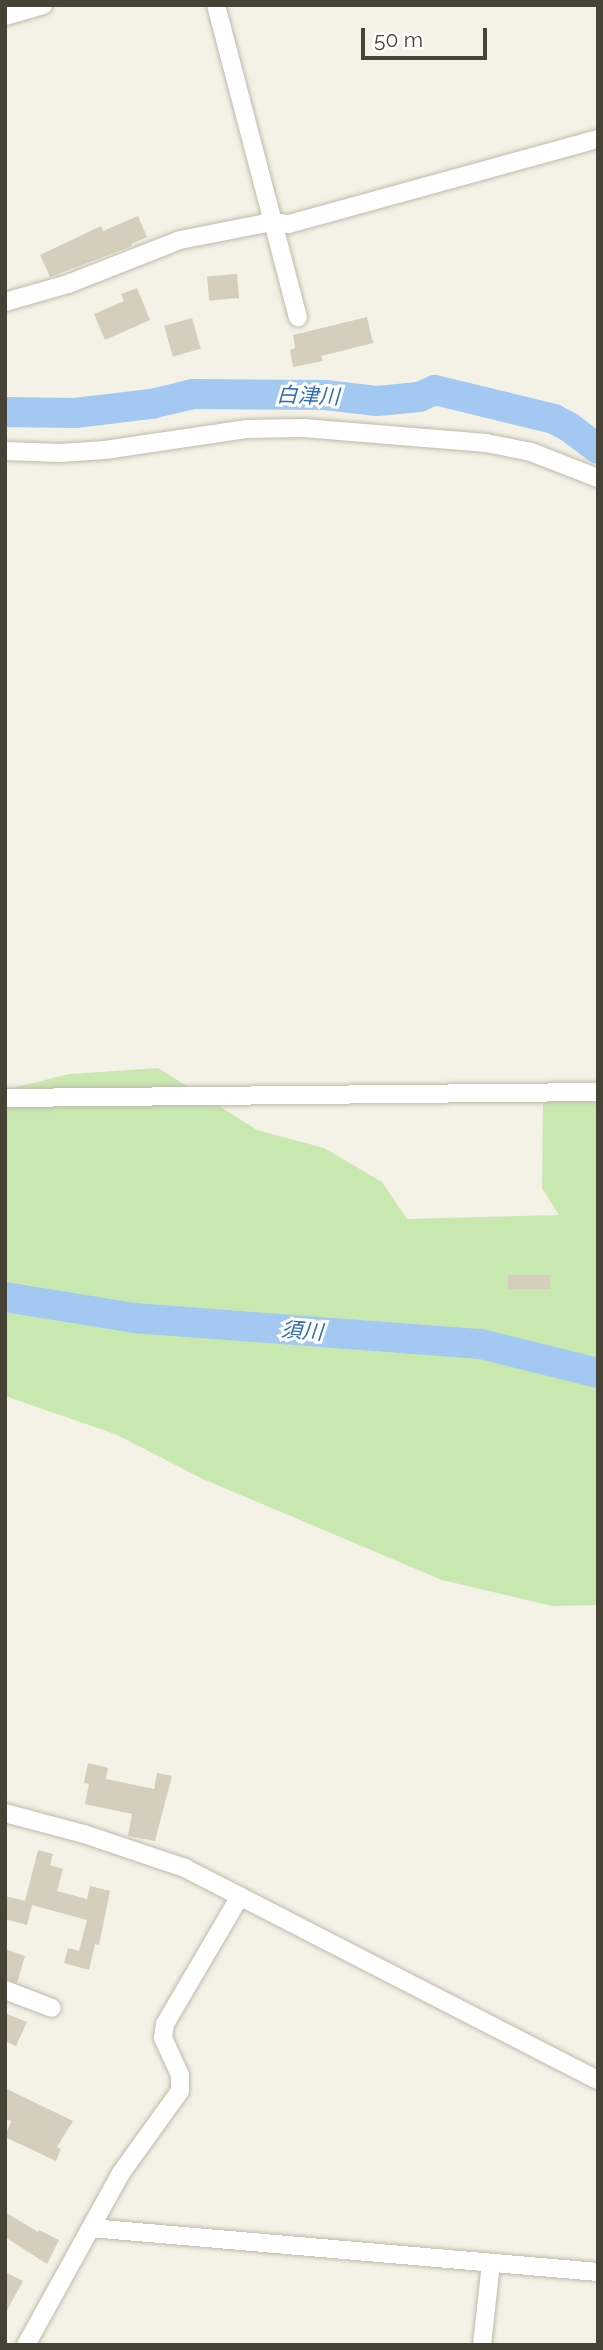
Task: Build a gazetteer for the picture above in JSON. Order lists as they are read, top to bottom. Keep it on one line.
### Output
{"water":["白津川","須川"],"scale_bar":"50 m"}
